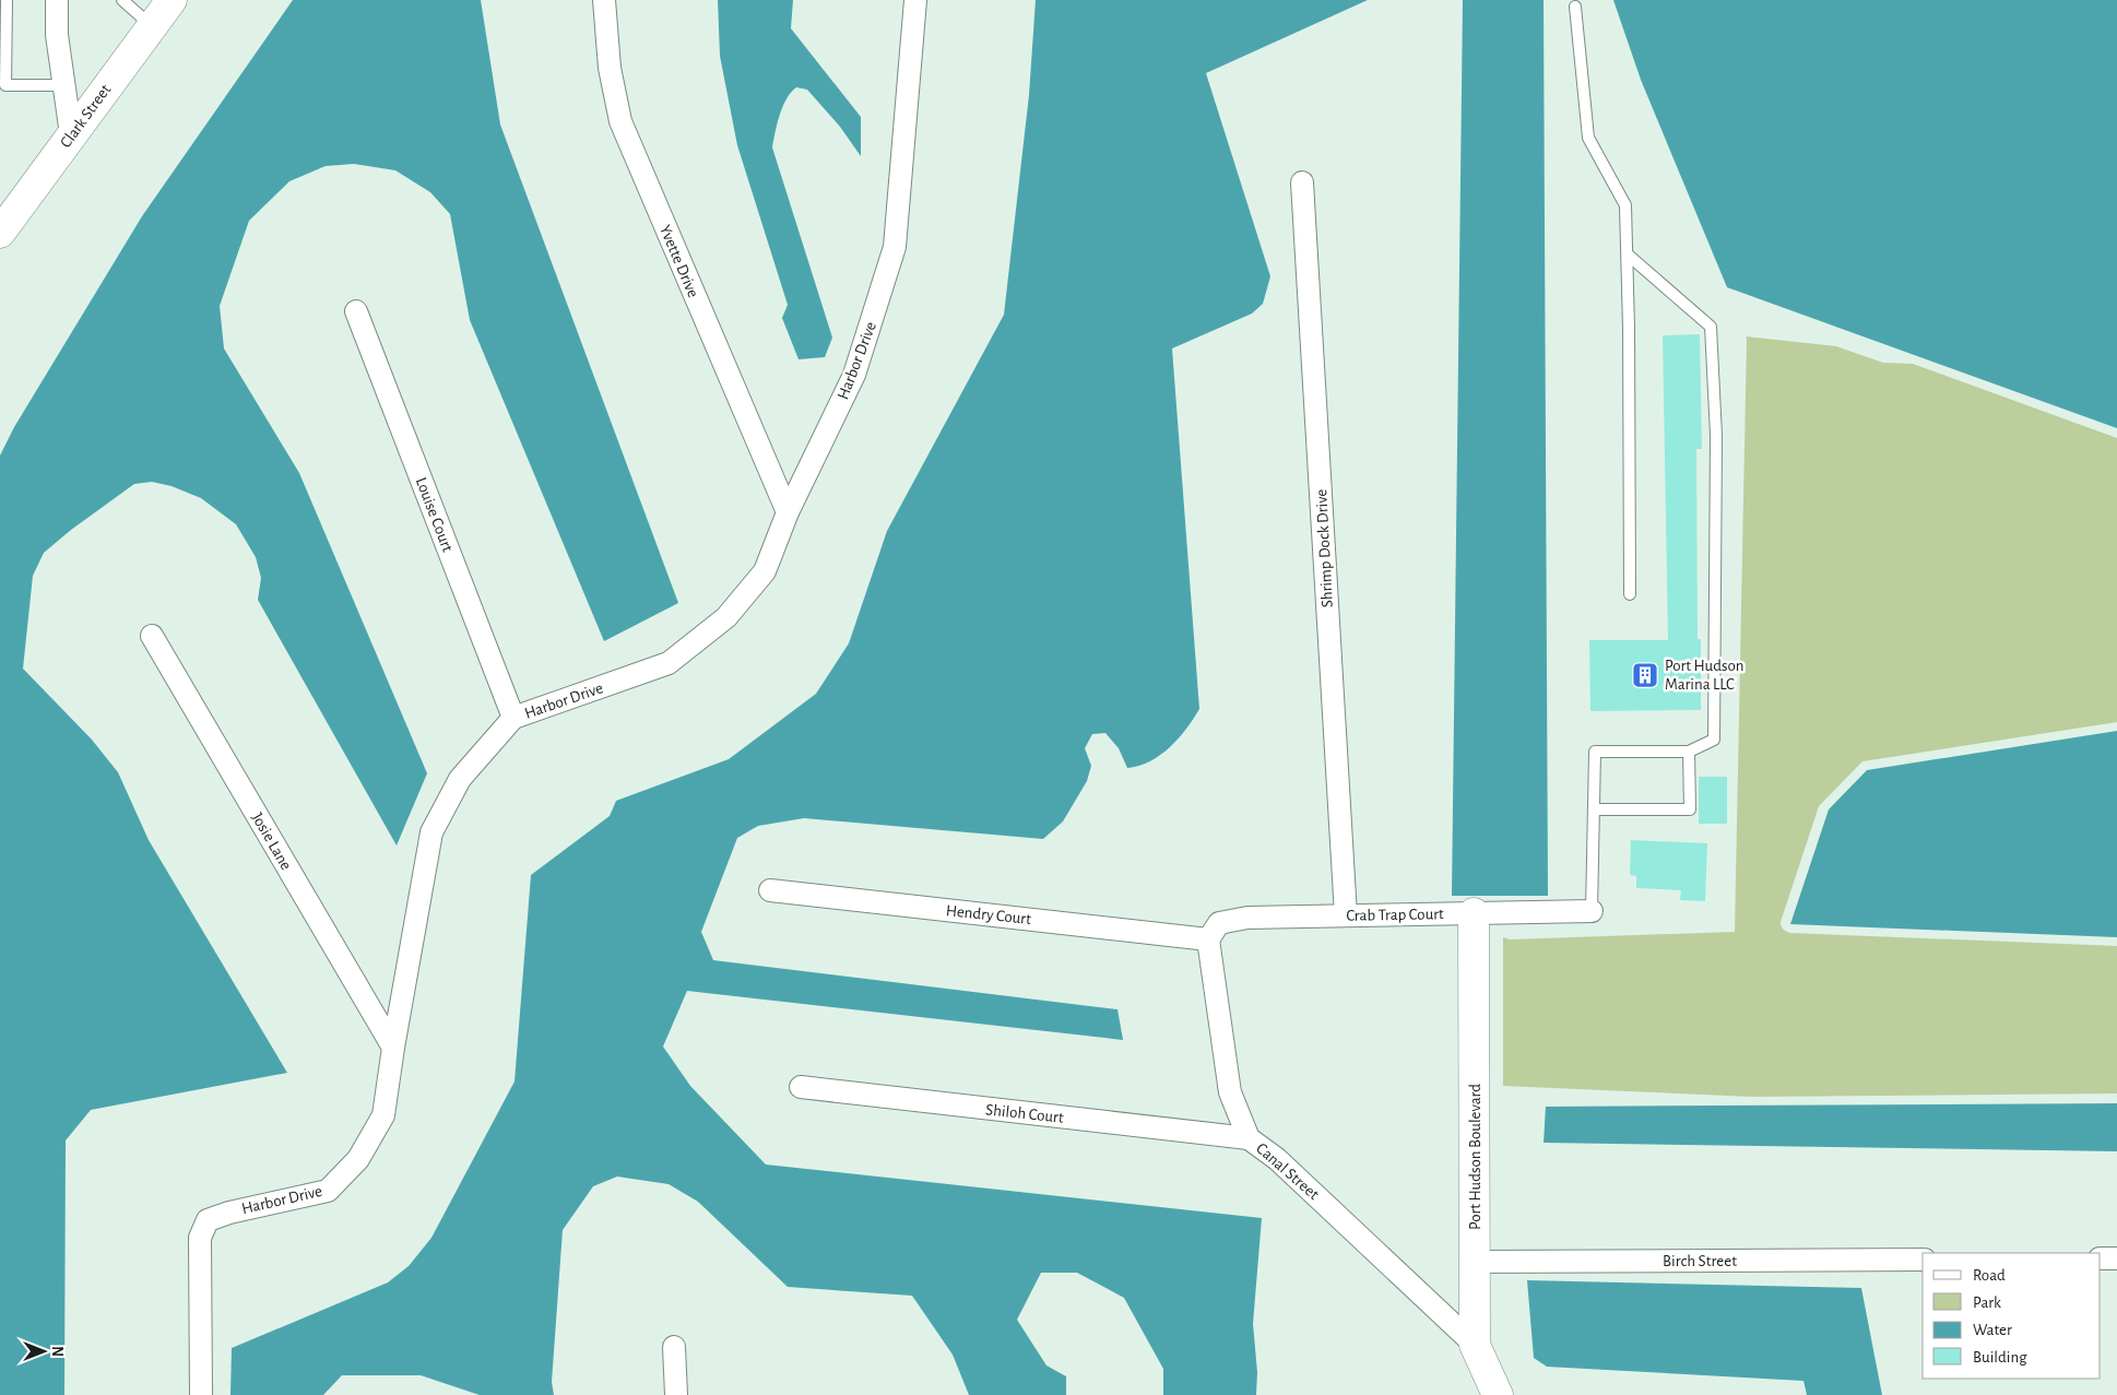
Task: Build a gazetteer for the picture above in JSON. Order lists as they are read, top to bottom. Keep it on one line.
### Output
{"streets":{"street":["Clark Street","Yvette Drive","Harbor Drive","Louise Court","Shrimp Dock Drive","Josie Lane","Hendry Court","Crab Trap Court","Shiloh Court","Port Hudson Boulevard","Canal Street","Birch Street"]},"crossings":[["Yvette Drive","Harbor Drive"],["Harbor Drive","Louise Court"],["Harbor Drive","Josie Lane"],["Shrimp Dock Drive","Crab Trap Court"],["Hendry Court","Crab Trap Court"],["Hendry Court","Canal Street"],["Crab Trap Court","Port Hudson Boulevard"],["Crab Trap Court","Canal Street"],["Shiloh Court","Canal Street"],["Port Hudson Boulevard","Canal Street"],["Port Hudson Boulevard","Birch Street"]],"places":{"building":["Port Hudson Marina LLC"]},"legend":["Road","Park","Water","Building"],"north":"right"}
